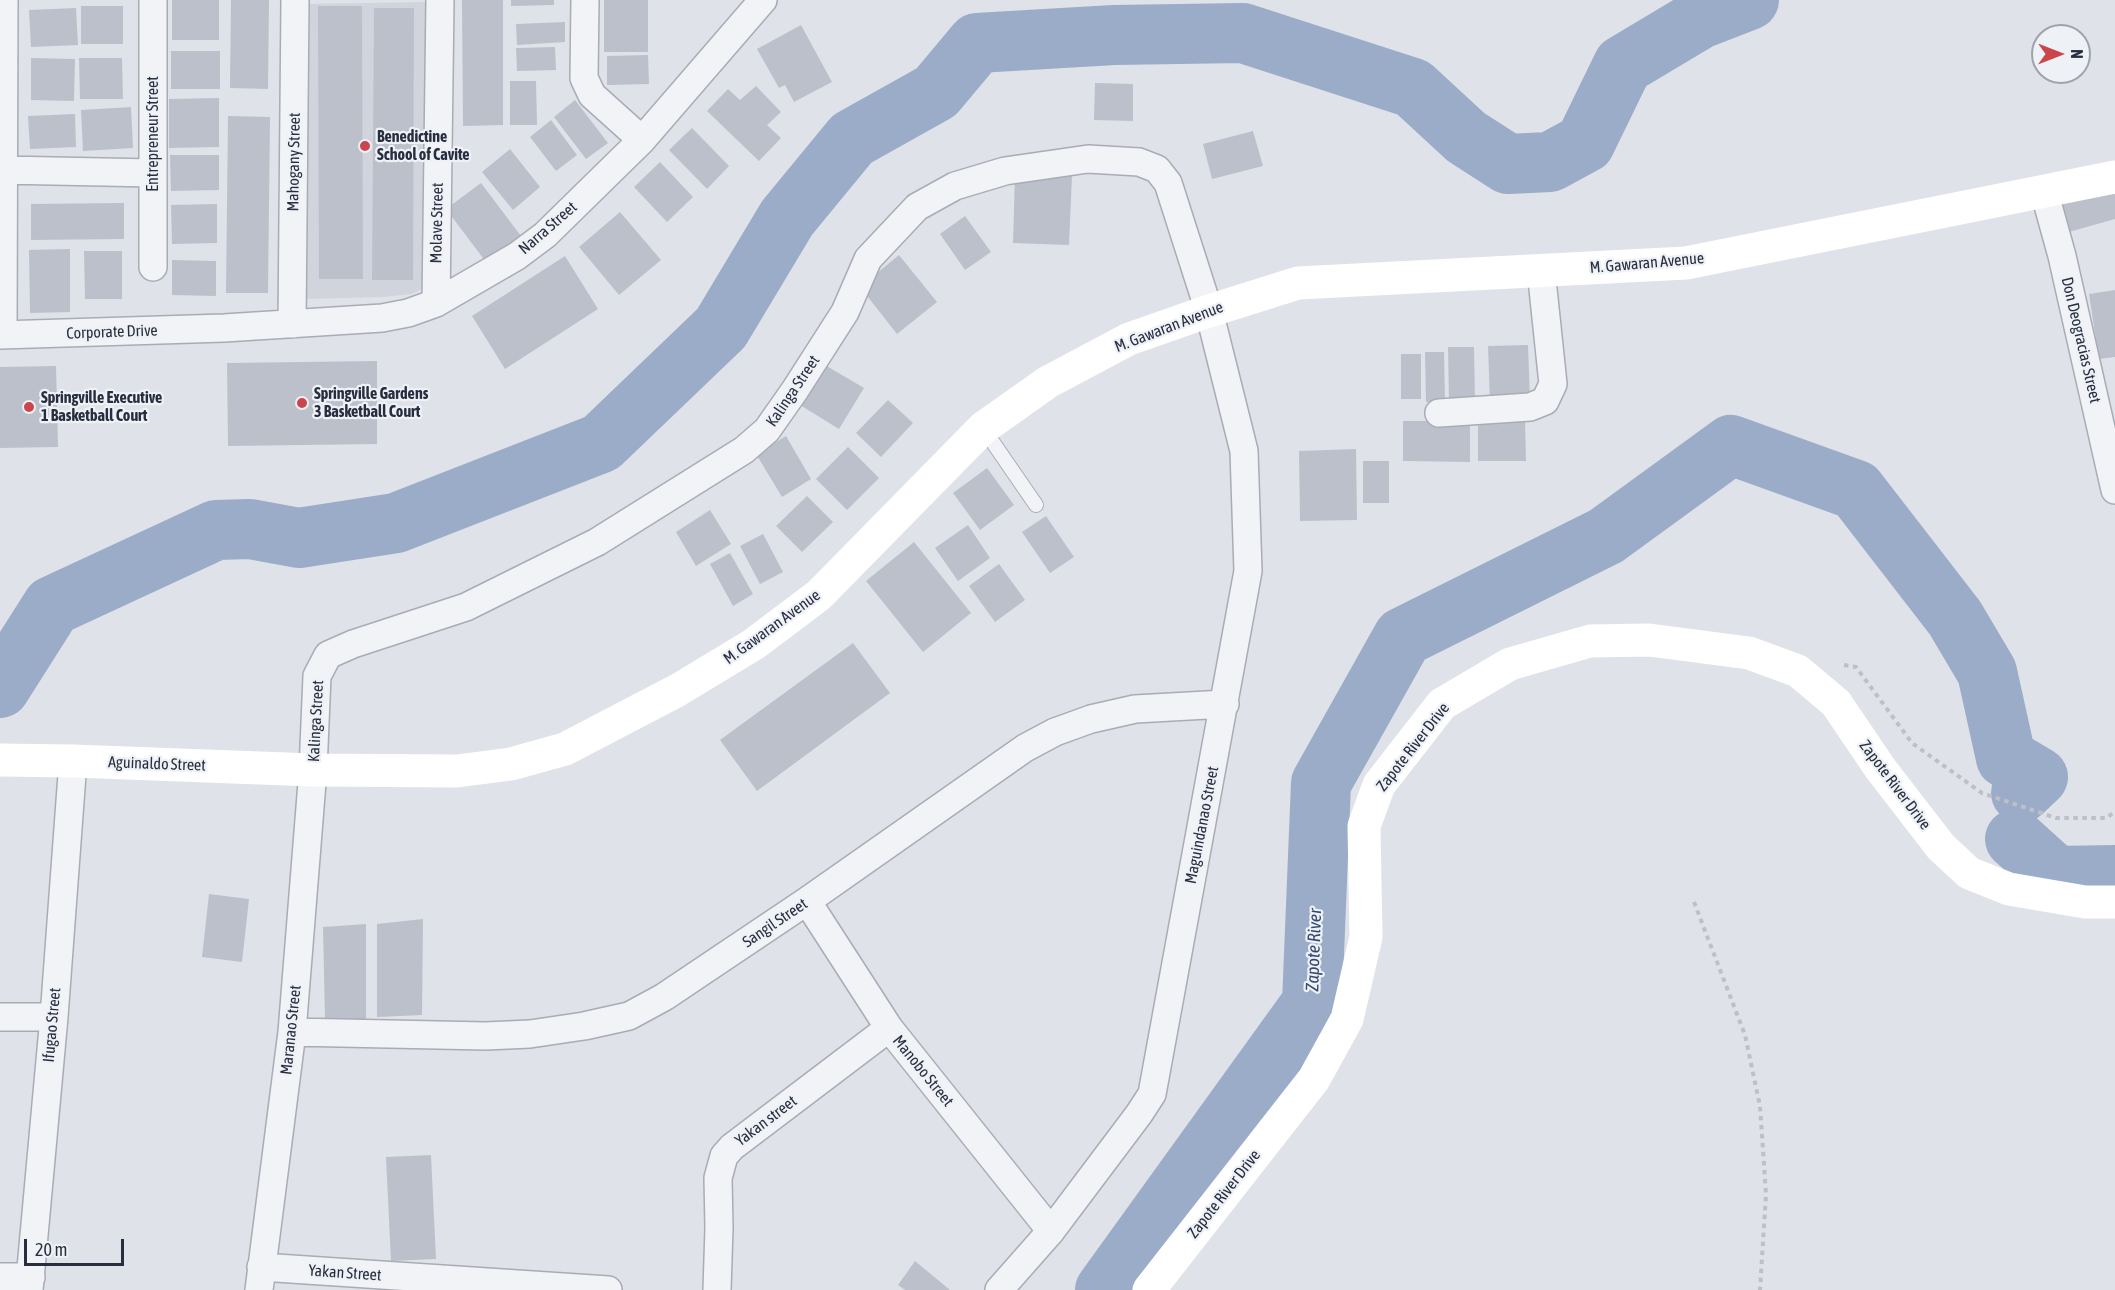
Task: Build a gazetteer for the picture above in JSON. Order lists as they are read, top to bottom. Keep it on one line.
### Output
{"streets":{"street":["Entrepreneur Street","Mahogany Street","Molave Street","Narra Street","M. Gawaran Avenue","Corporate Drive","Don Deogracias Street","Kalinga Street","Zapote River Drive","Aguinaldo Street","Maguindanao Street","Sangil Street","Ifugao Street","Maranao Street","Manobo Street","Yakan street","Yakan Street"]},"crossings":[["Mahogany Street","Narra Street"],["Molave Street","Narra Street"],["Narra Street","Corporate Drive"],["M. Gawaran Avenue","Don Deogracias Street"],["M. Gawaran Avenue","Kalinga Street"],["M. Gawaran Avenue","Aguinaldo Street"],["M. Gawaran Avenue","Maguindanao Street"],["M. Gawaran Avenue","Maranao Street"],["Kalinga Street","Aguinaldo Street"],["Kalinga Street","Maguindanao Street"],["Kalinga Street","Maranao Street"],["Aguinaldo Street","Ifugao Street"],["Aguinaldo Street","Maranao Street"],["Maguindanao Street","Sangil Street"],["Maguindanao Street","Manobo Street"],["Sangil Street","Maranao Street"],["Sangil Street","Manobo Street"],["Maranao Street","Yakan Street"],["Manobo Street","Yakan street"]],"water":["Zapote River"],"places":["Benedictine School of Cavite","Springville Gardens 3 Basketball Court","Springville Executive 1 Basketball Court"],"scale_bar":"20 m","north":"right"}
